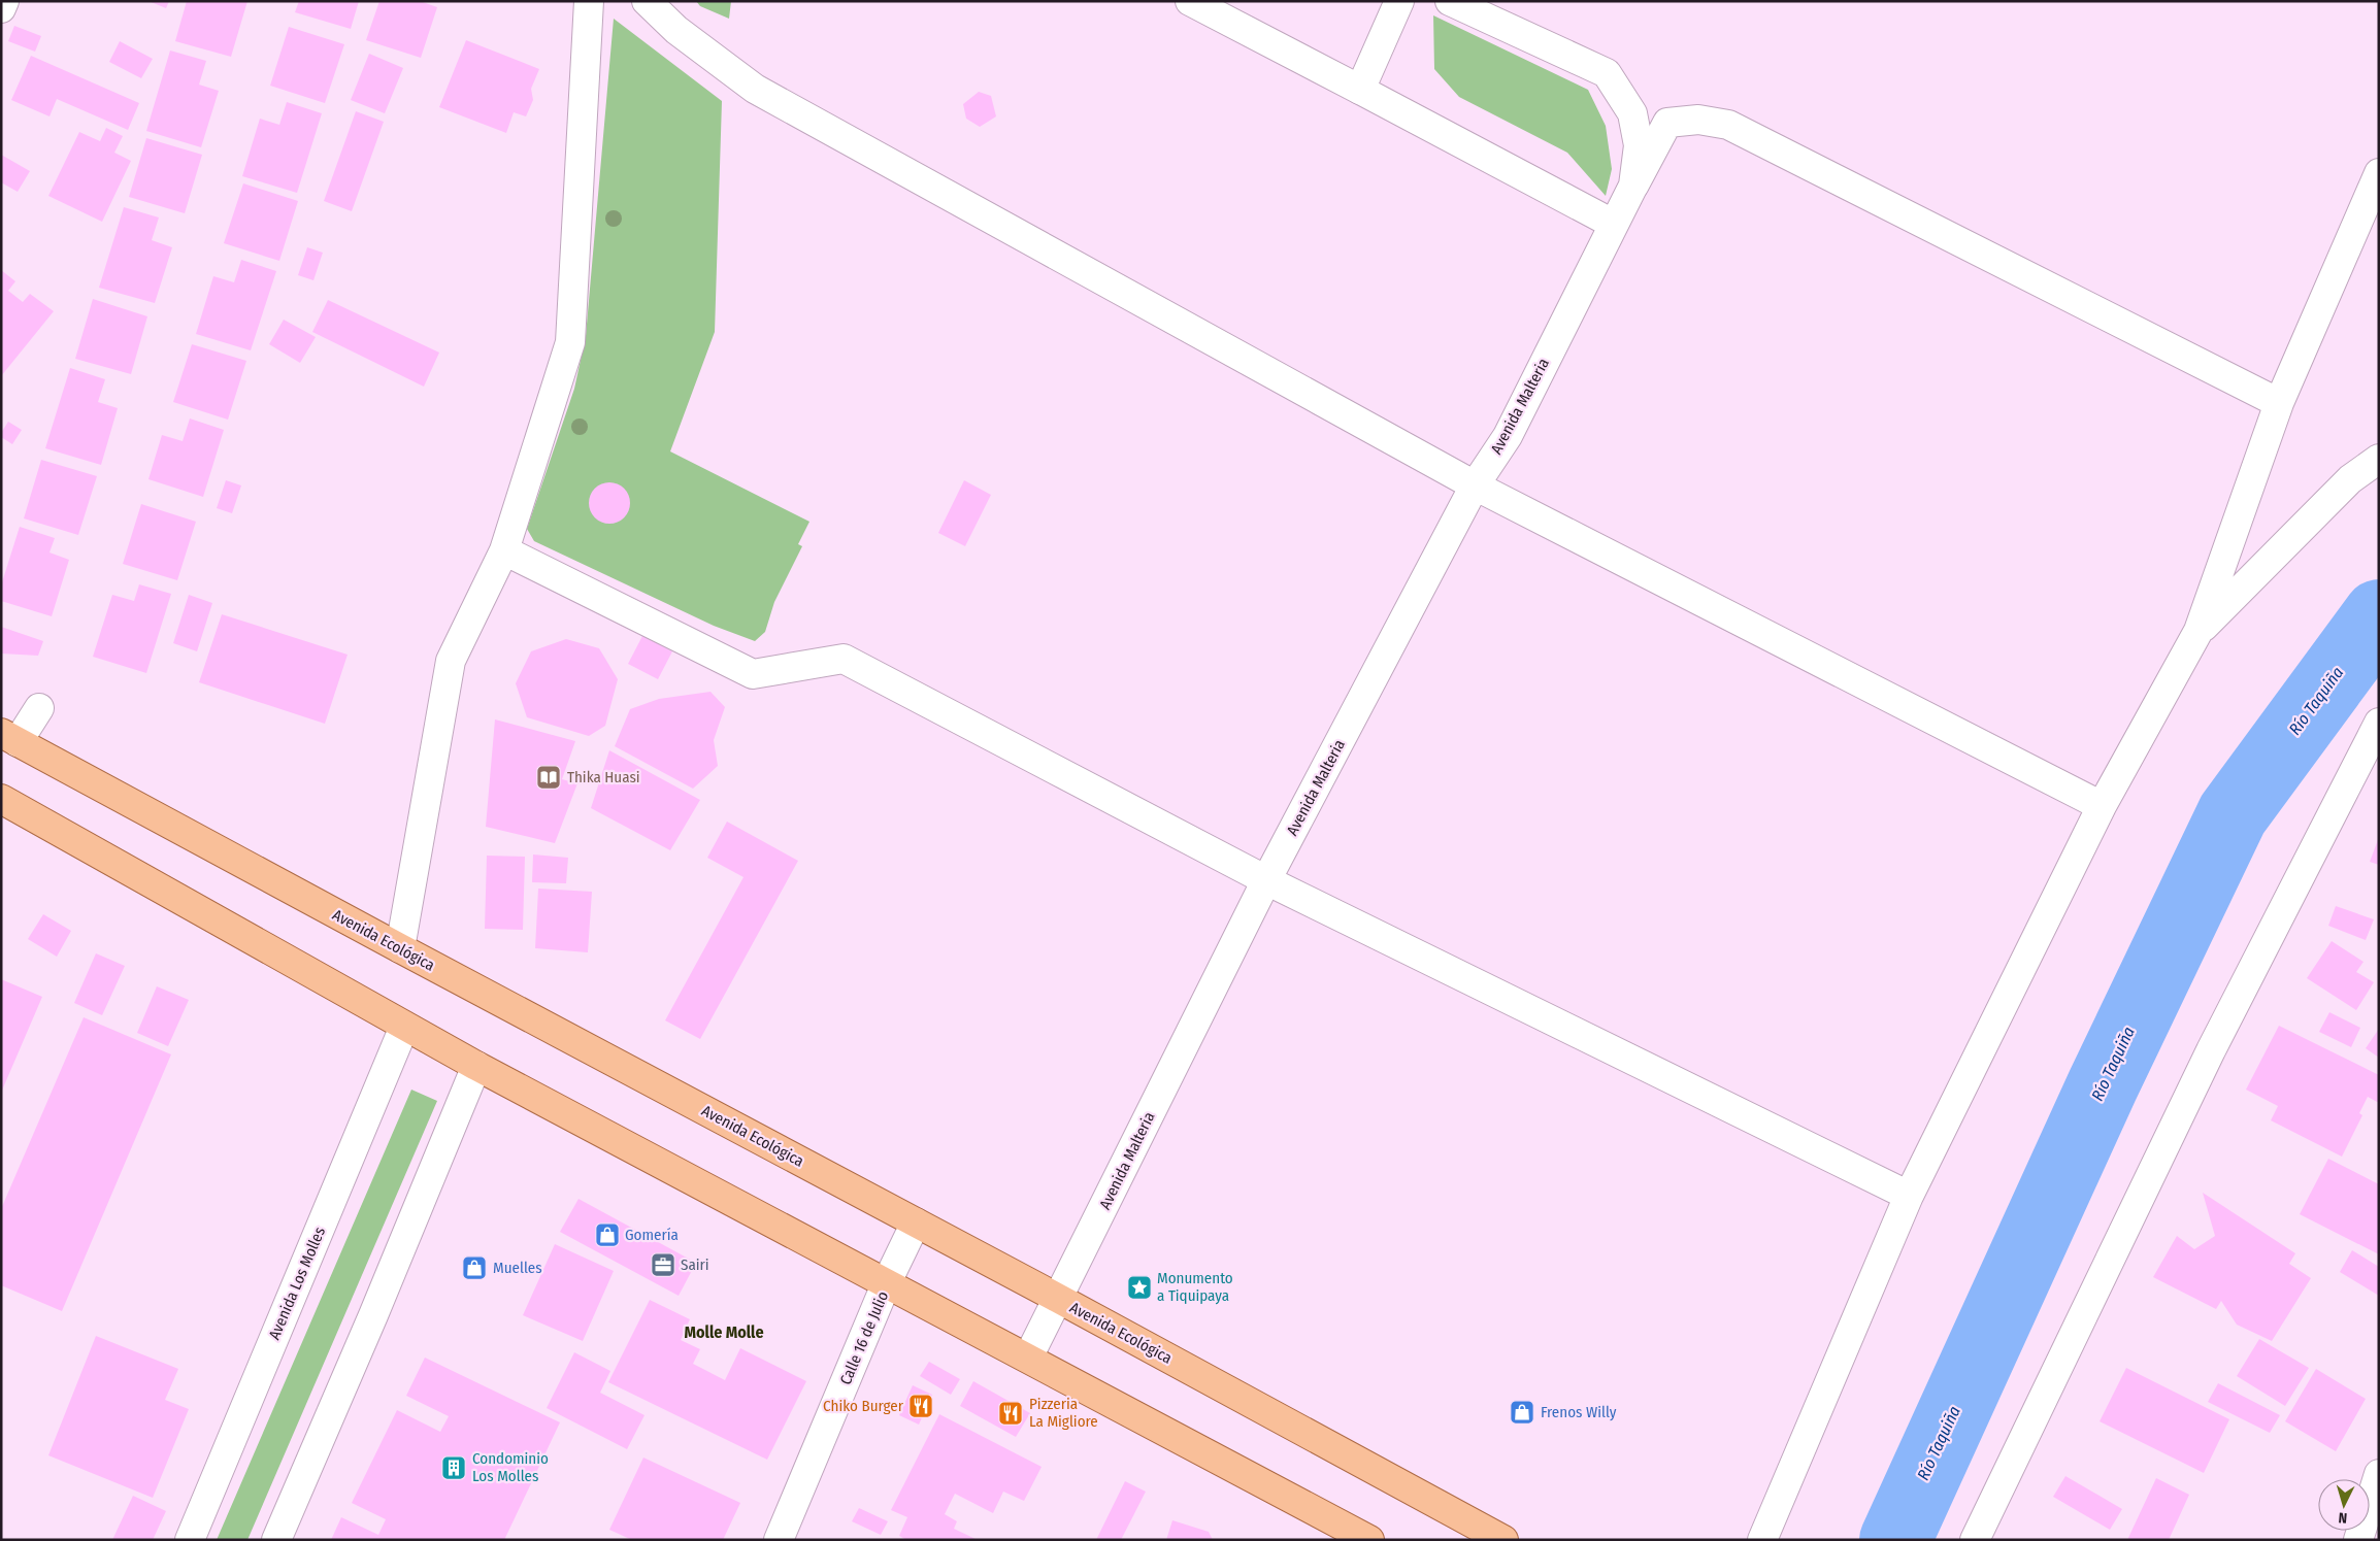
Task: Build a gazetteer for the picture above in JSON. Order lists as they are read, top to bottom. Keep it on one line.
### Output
{"streets":{"main road":["Avenida Ecológica"],"street":["Avenida Malteria","Avenida Los Molles","Calle 16 de Julio"]},"crossings":[["Avenida Malteria","Avenida Ecológica"],["Avenida Ecológica","Calle 16 de Julio"]],"districts":["Molle Molle"],"water":["Río Taquiña"],"places":{"library":["Thika Huasi"],"shop":["Gomería","Muelles","Frenos Willy"],"office":["Sairi"],"place":["Monumento a Tiquipaya"],"restaurant":["Chiko Burger","Pizzeria La Migliore"],"building":["Condominio Los Molles"]},"north":"bottom"}
